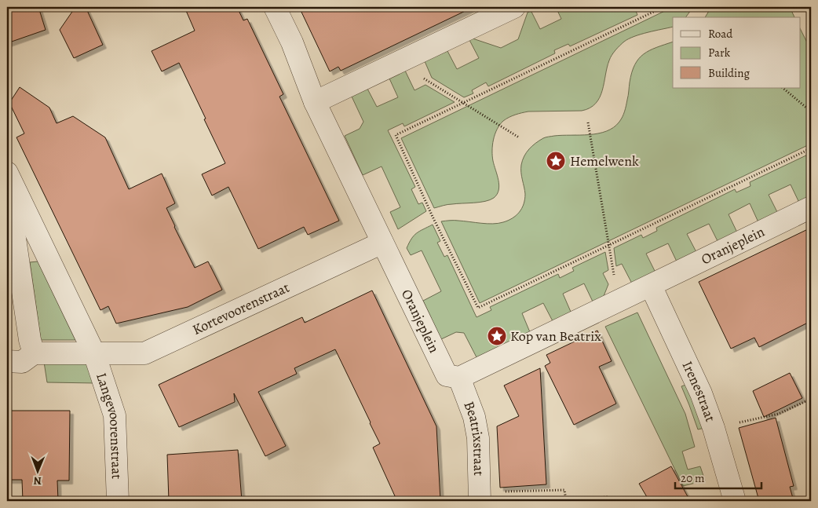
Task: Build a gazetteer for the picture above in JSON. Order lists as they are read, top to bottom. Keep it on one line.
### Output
{"streets":{"street":["Oranjeplein","Kortevoorenstraat","Irenestraat","Langevoorenstraat","Beatrixstraat"]},"crossings":[["Oranjeplein","Kortevoorenstraat"],["Oranjeplein","Irenestraat"],["Oranjeplein","Beatrixstraat"],["Kortevoorenstraat","Langevoorenstraat"]],"places":{"place":["Hemelwenk","Kop van Beatrix"]},"legend":["Road","Park","Building"],"scale_bar":"20 m","north":"bottom"}
